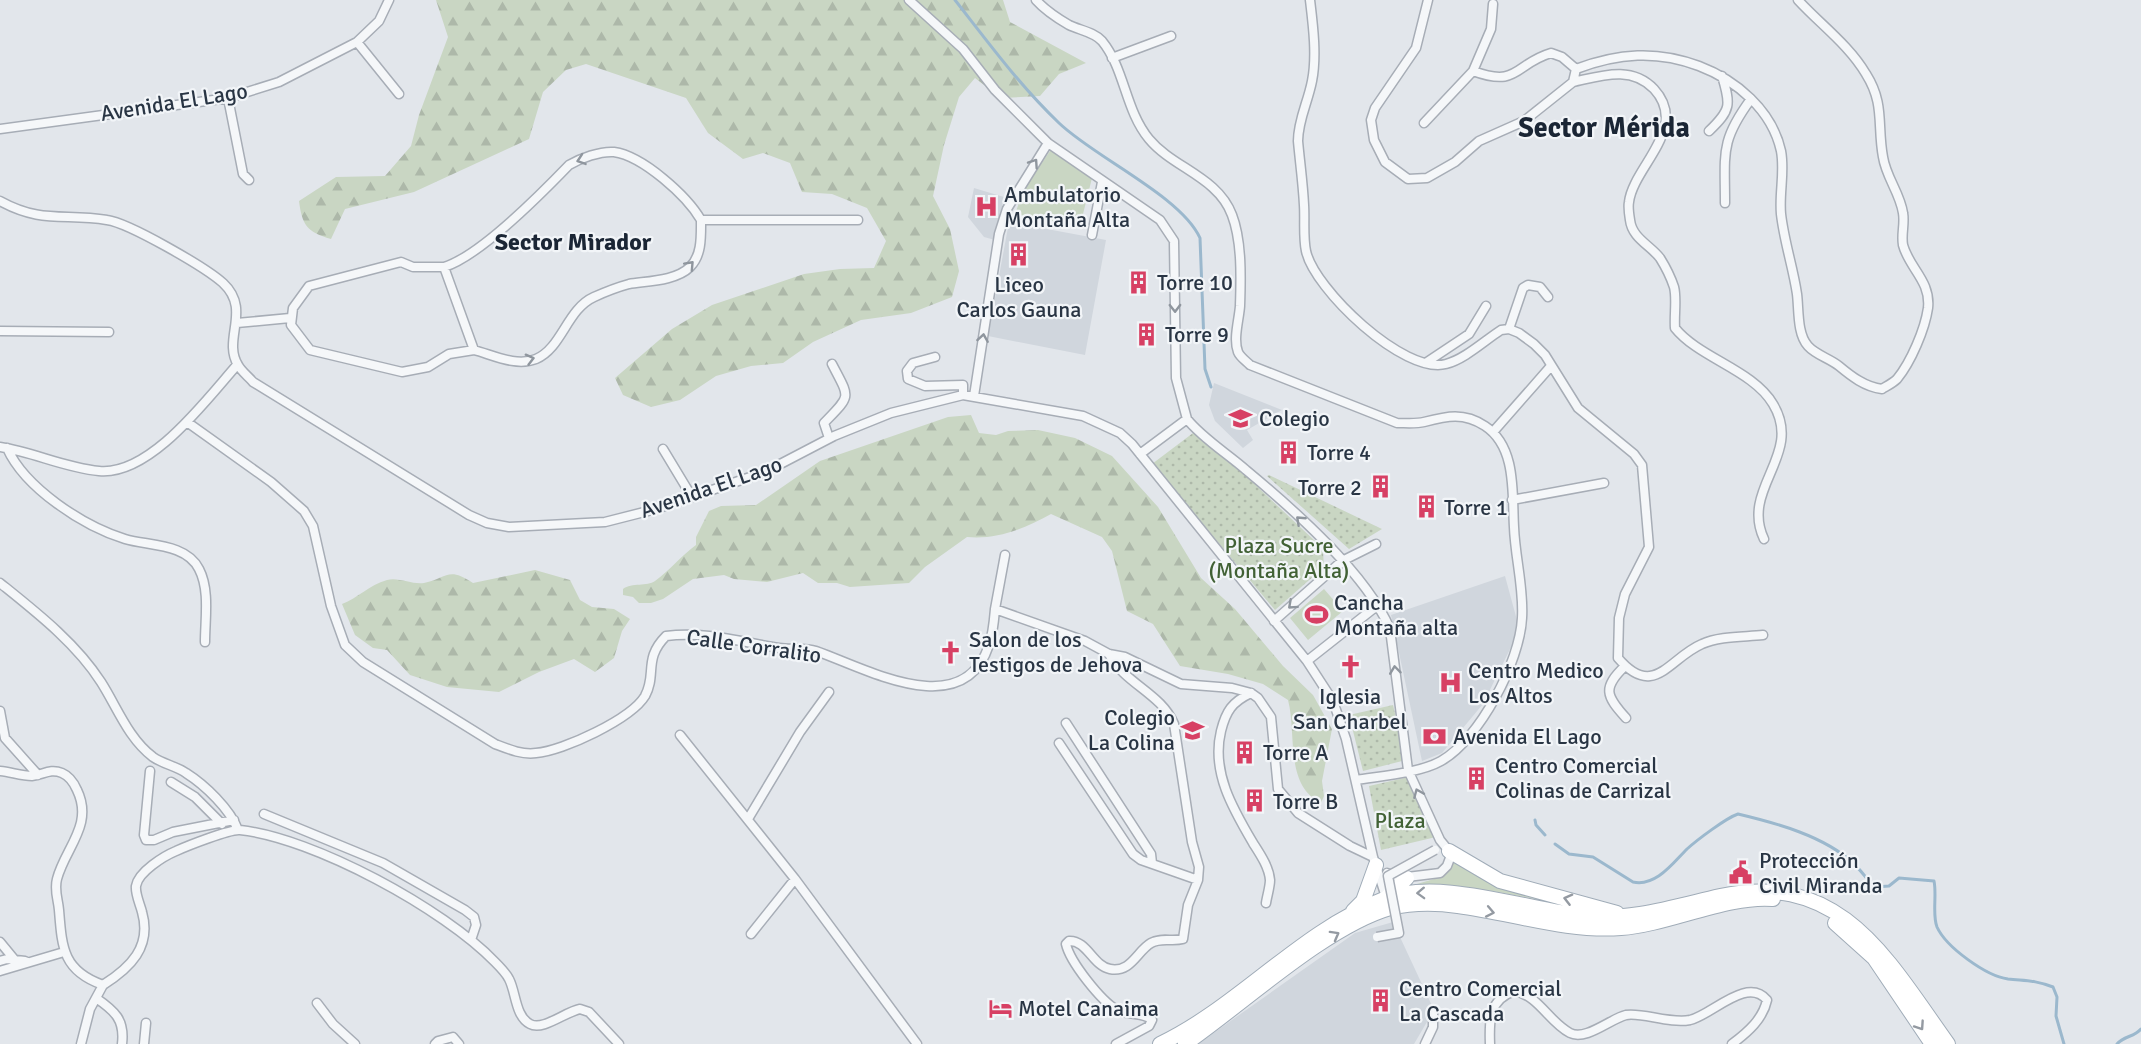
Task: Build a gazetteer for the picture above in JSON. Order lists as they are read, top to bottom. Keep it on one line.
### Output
{"streets":{"street":["Avenida El Lago","Calle Corralito"]},"districts":["Sector Mérida","Sector Mirador"],"parks":["Plaza Sucre (Montaña Alta)","Plaza"],"places":{"hospital":["Ambulatorio Montaña Alta","Centro Medico Los Altos"],"building":["Liceo Carlos Gauna","Torre 10","Torre 9","Torre 4","Torre 2","Torre 1","Torre A","Centro Comercial Colinas de Carrizal","Torre B","Centro Comercial La Cascada"],"school or university":["Colegio","Colegio La Colina"],"sports":["Cancha Montaña alta"],"church":["Salon de los Testigos de Jehova","Iglesia San Charbel"],"bank":["Avenida El Lago"],"public building":["Protección Civil Miranda"],"hotel":["Motel Canaima"]}}
